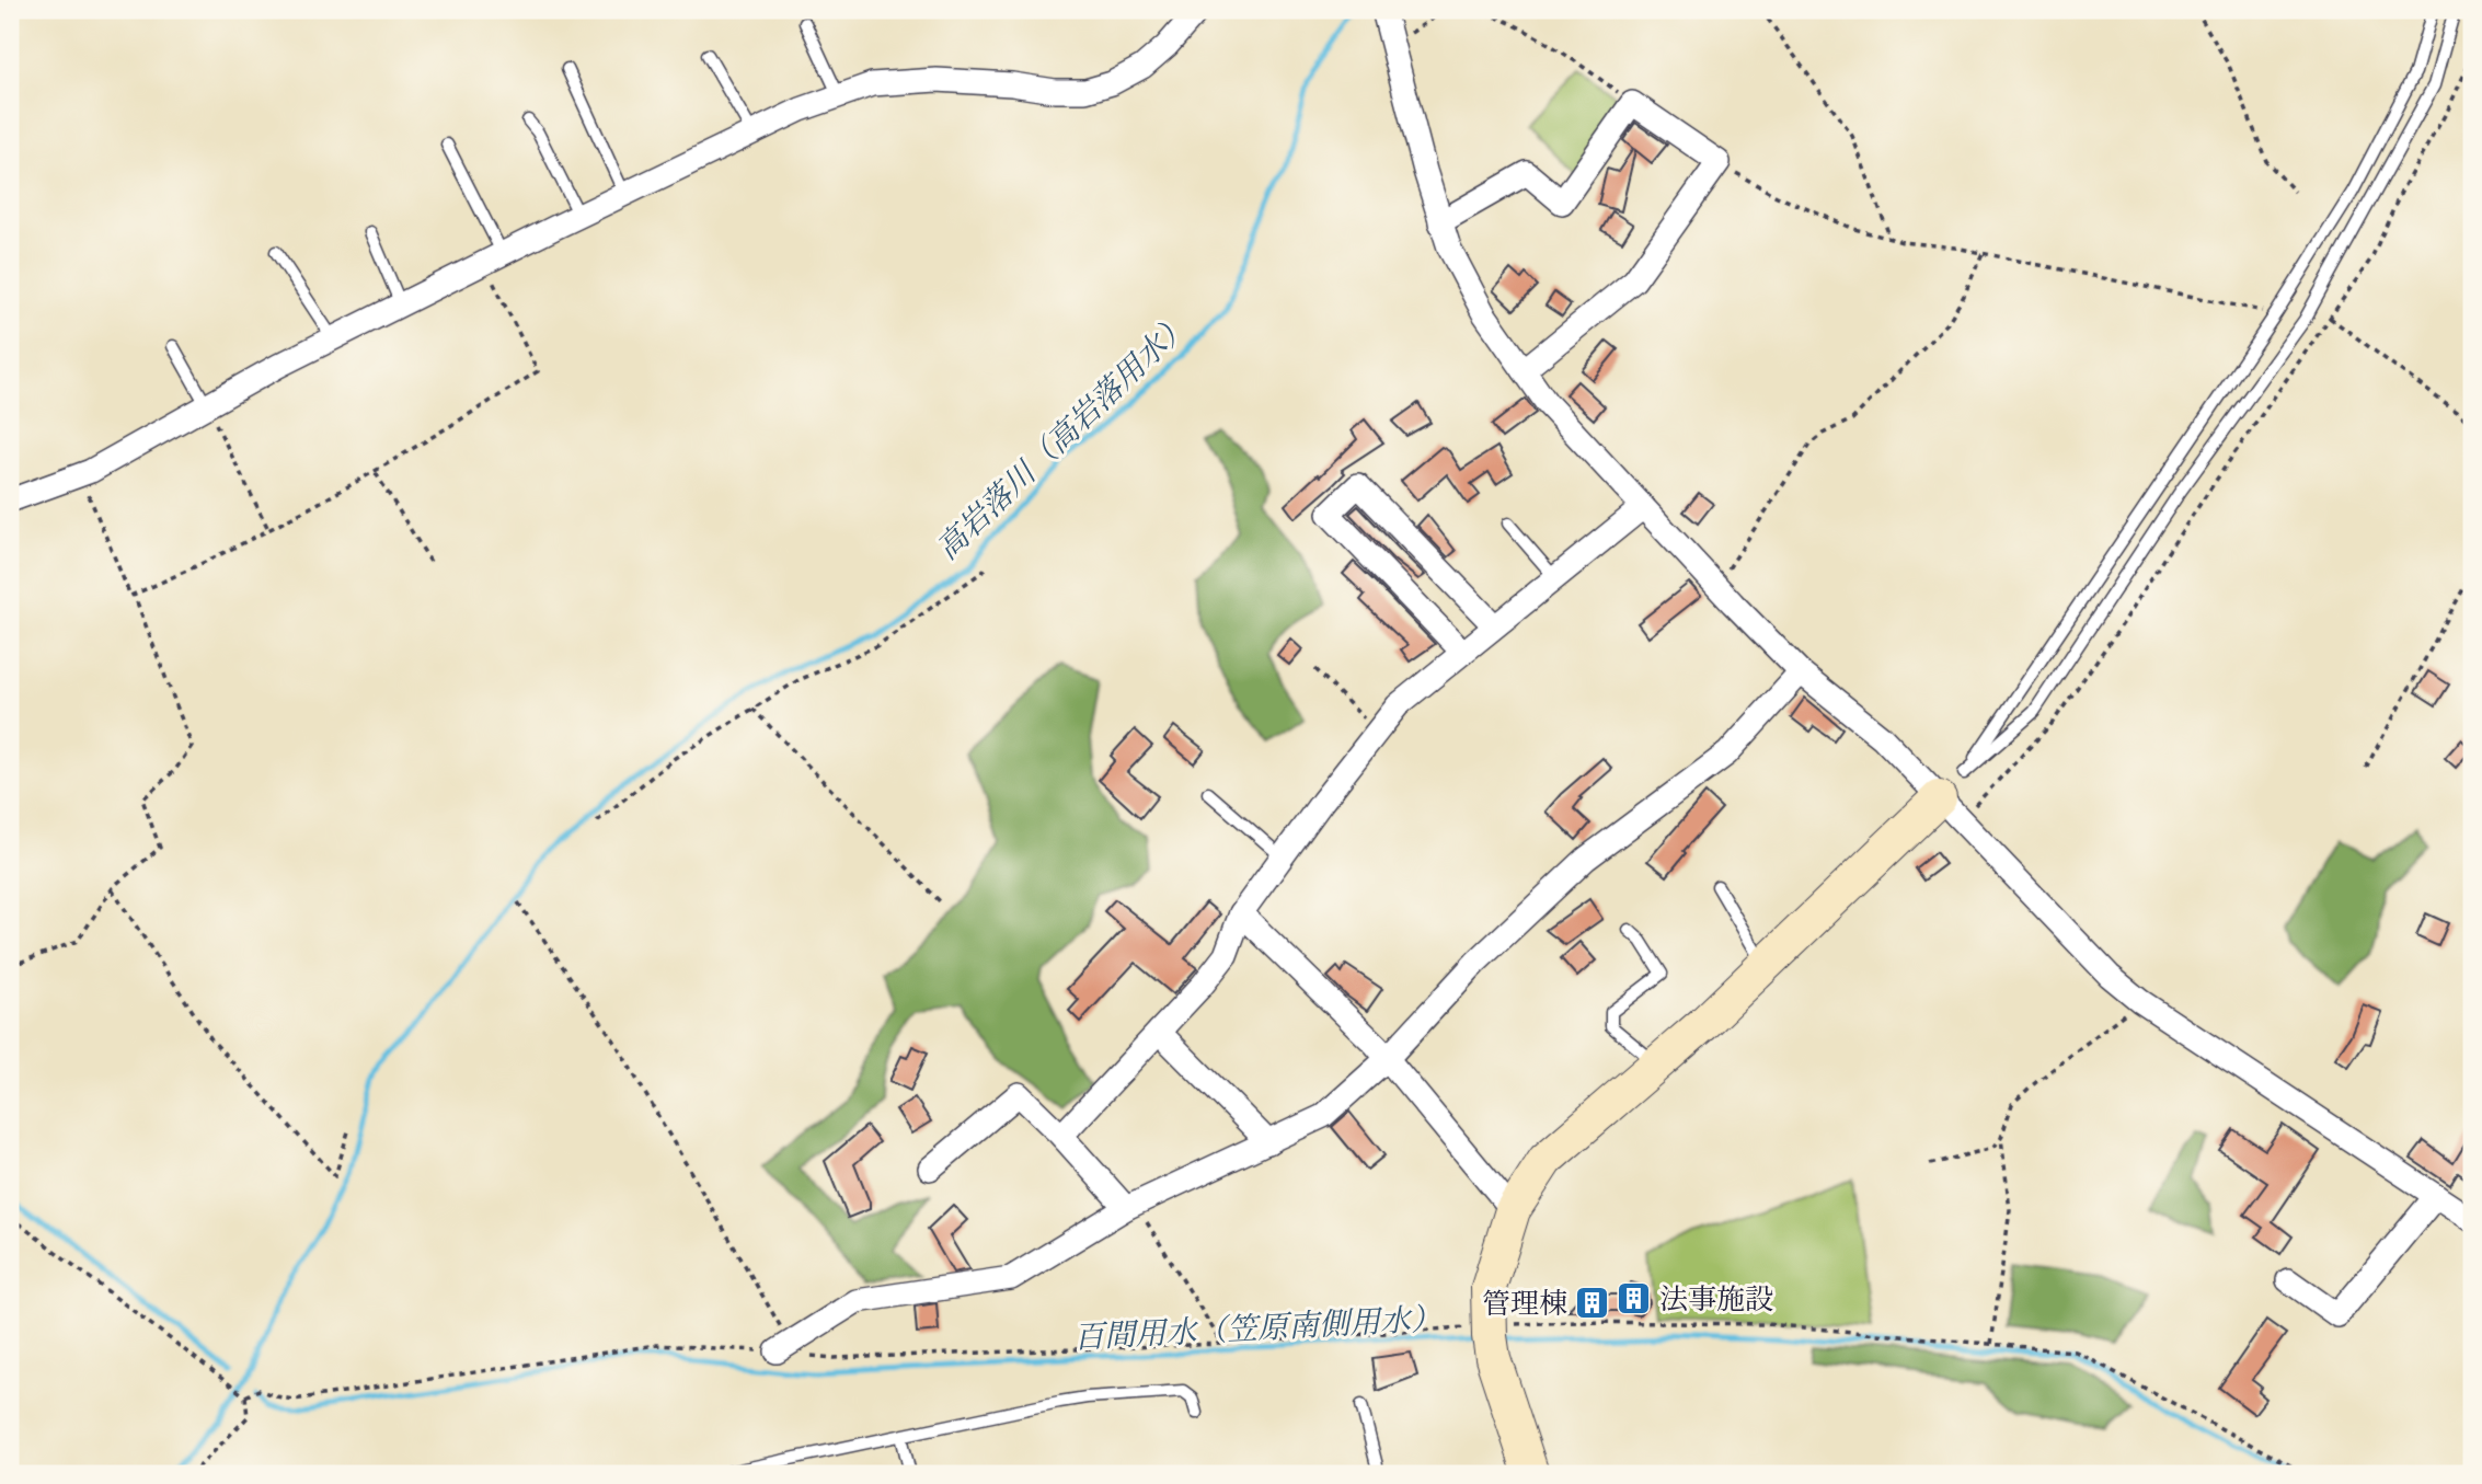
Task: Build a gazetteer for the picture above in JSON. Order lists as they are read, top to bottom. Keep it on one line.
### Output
{"water":["高岩落川（高岩落用水）","百間用水（笠原南側用水）"],"places":{"building":["法事施設","管理棟"]}}
